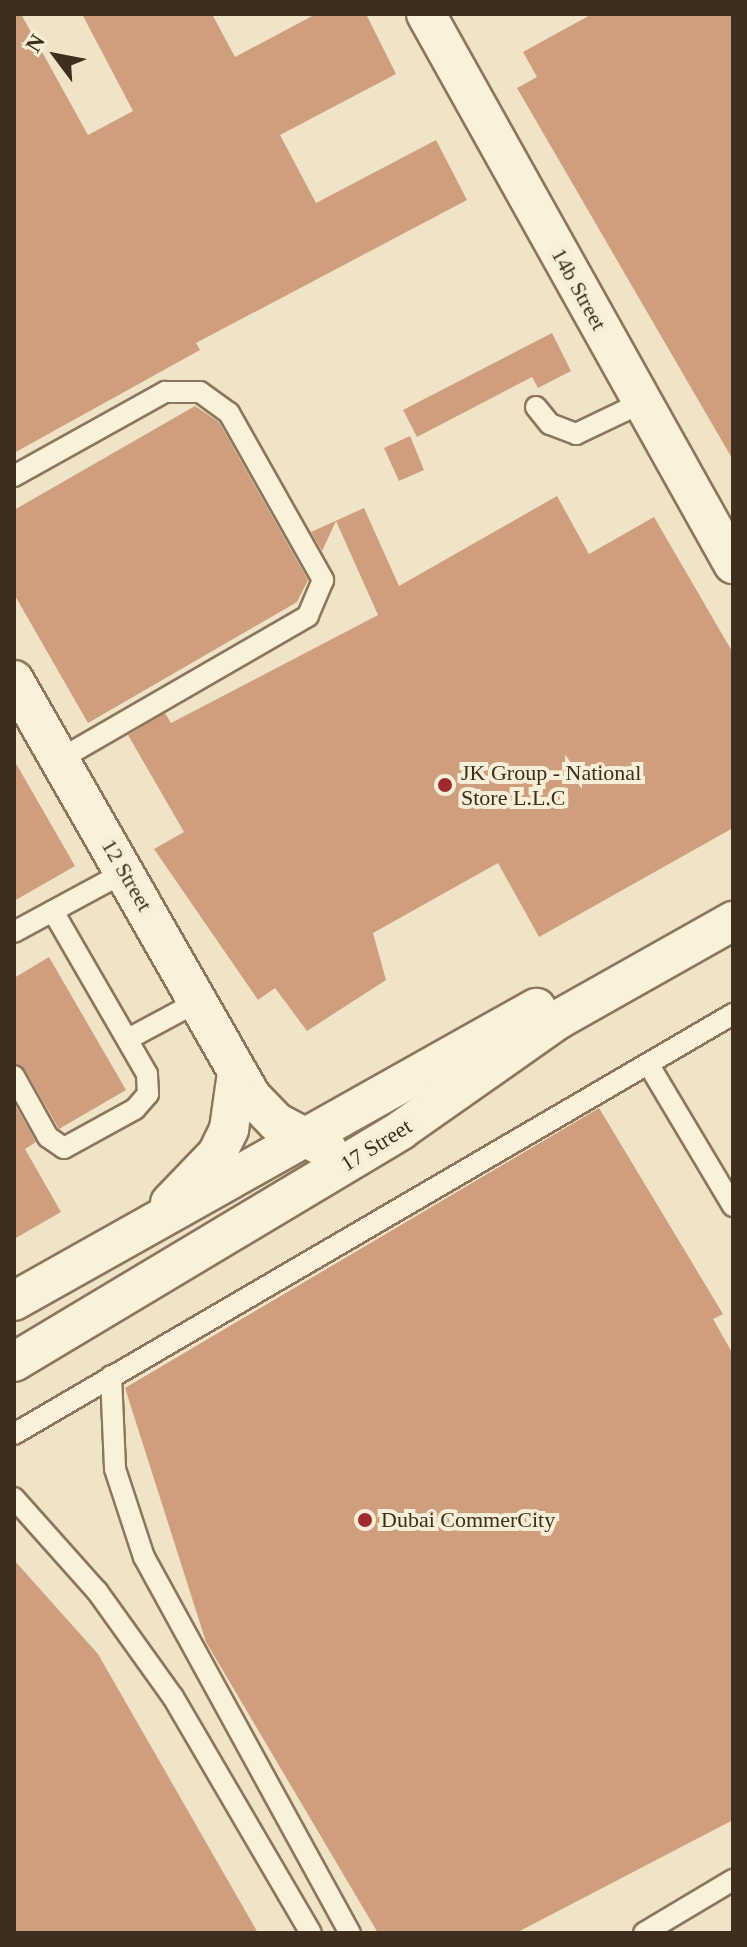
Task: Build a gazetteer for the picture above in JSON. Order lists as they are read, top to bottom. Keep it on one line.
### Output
{"streets":{"street":["14b Street","12 Street","17 Street"]},"crossings":[["12 Street","17 Street"]],"places":["JK Group - National Store L.L.C","Dubai CommerCity"],"north":"top left"}
